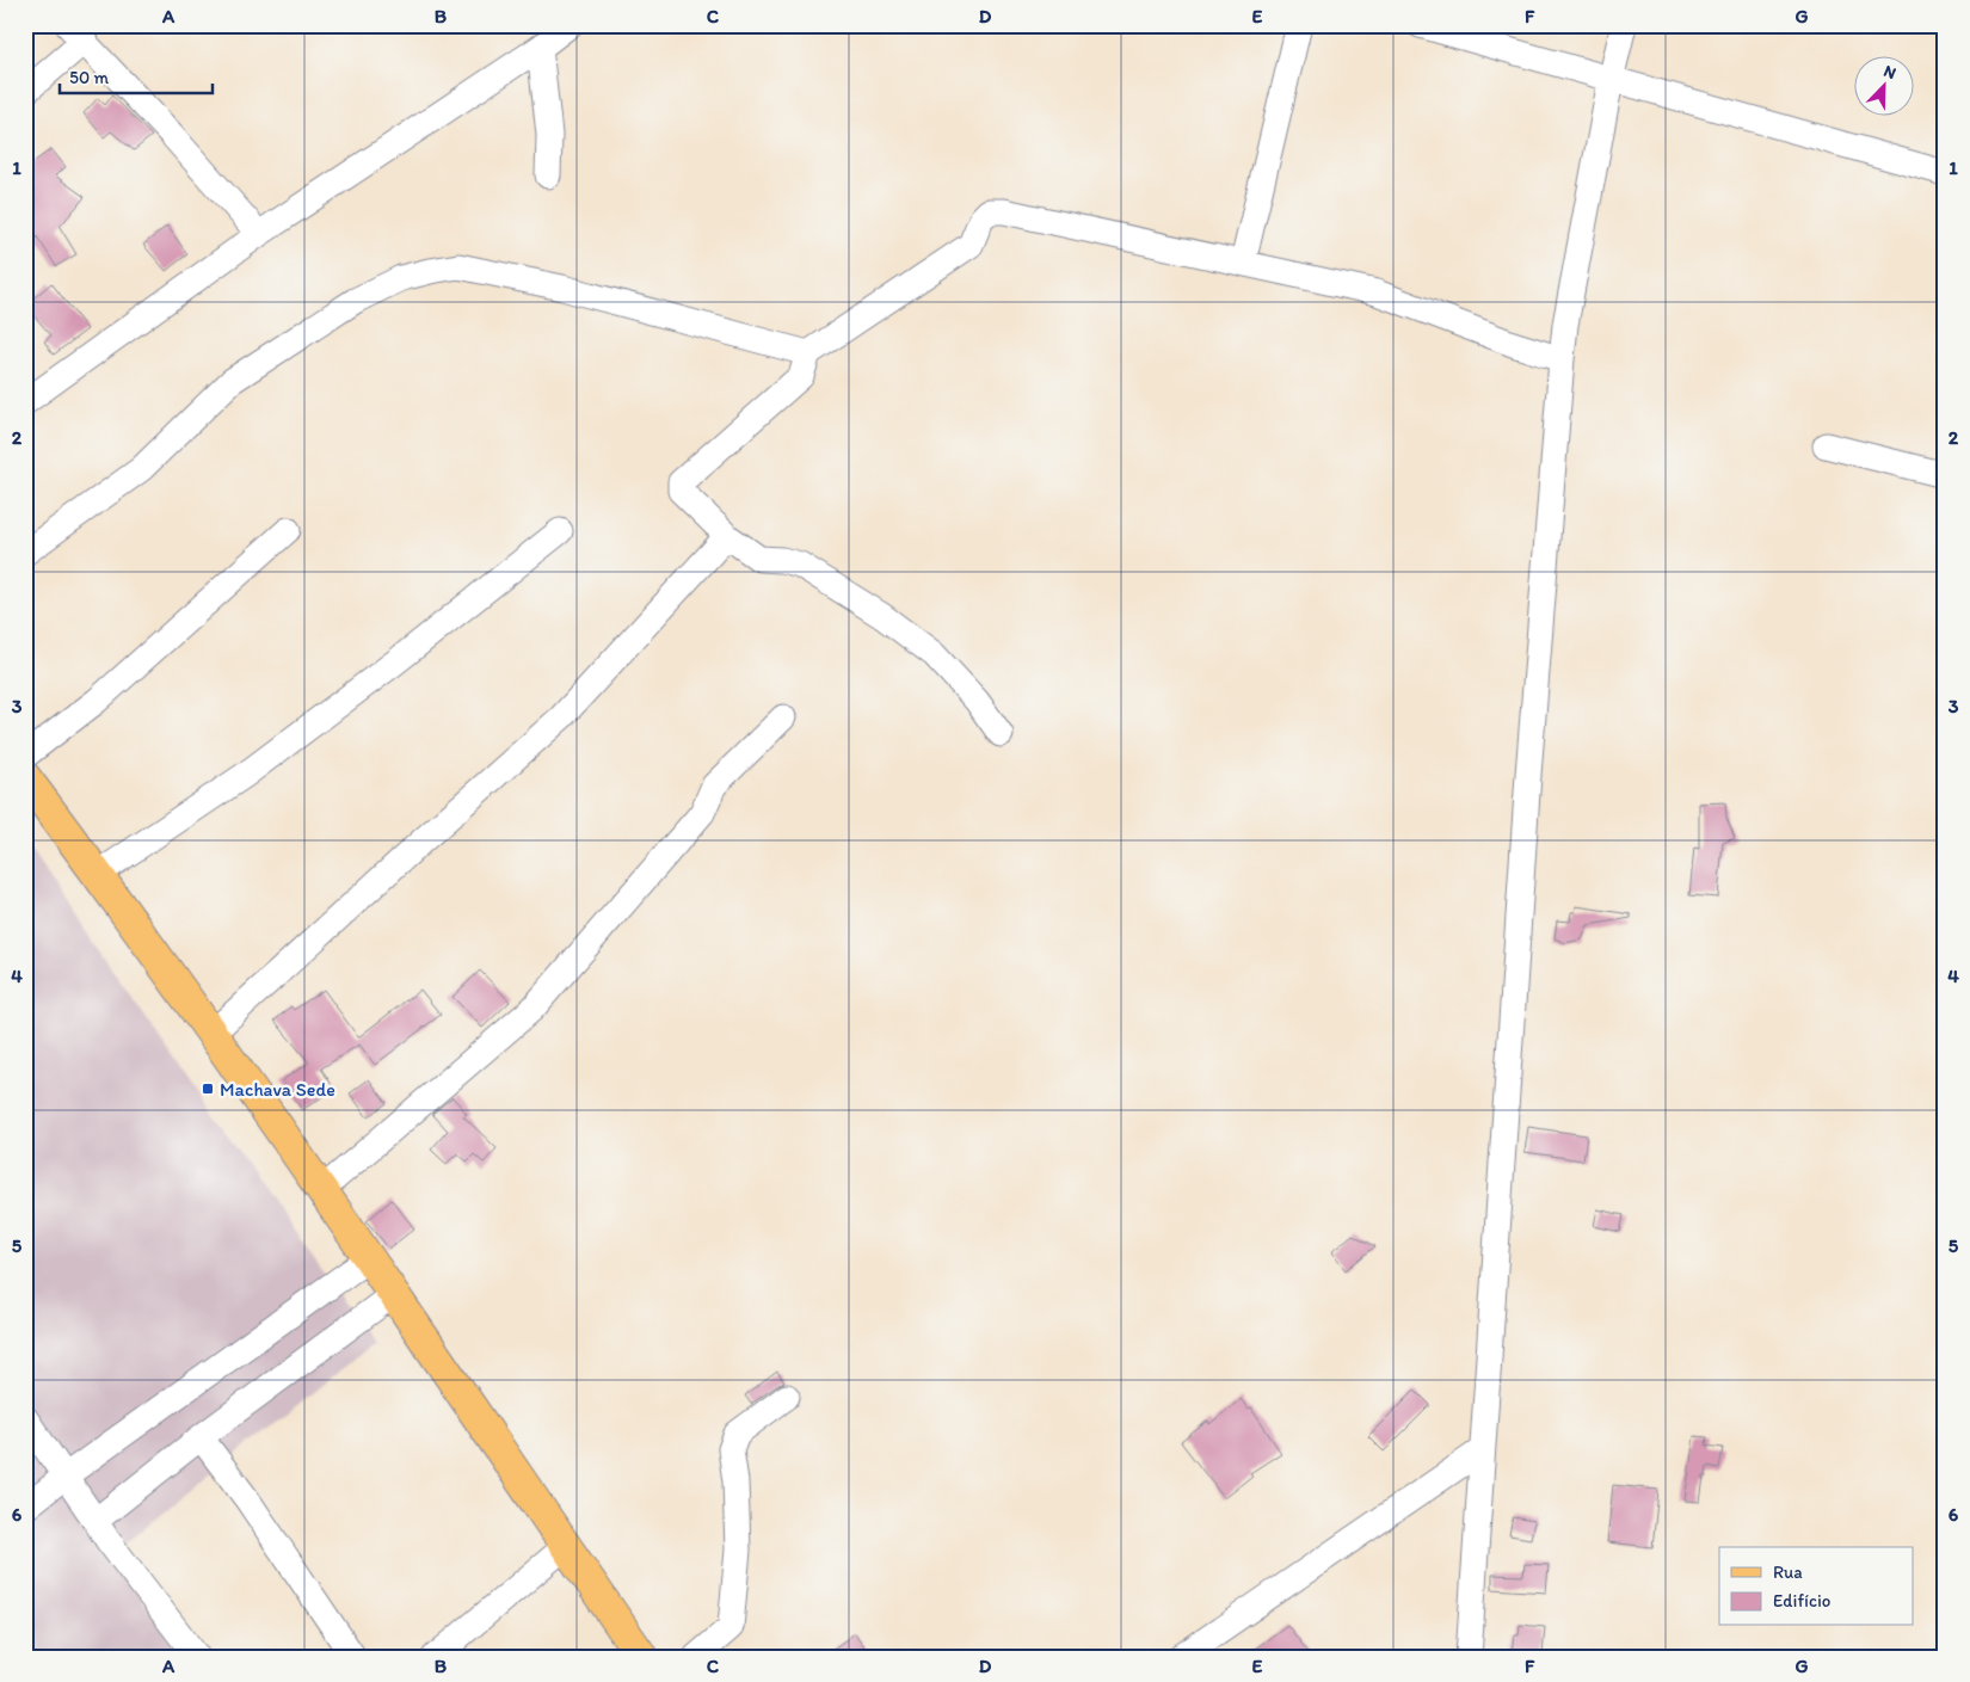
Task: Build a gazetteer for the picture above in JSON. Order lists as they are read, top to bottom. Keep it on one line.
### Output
{"places":{"transit":["Machava Sede"]},"legend":["Rua","Edifício"],"scale_bar":"50 m","north":"top right","grid":{"columns":["A","B","C","D","E","F","G"],"rows":["1","2","3","4","5","6"]}}
